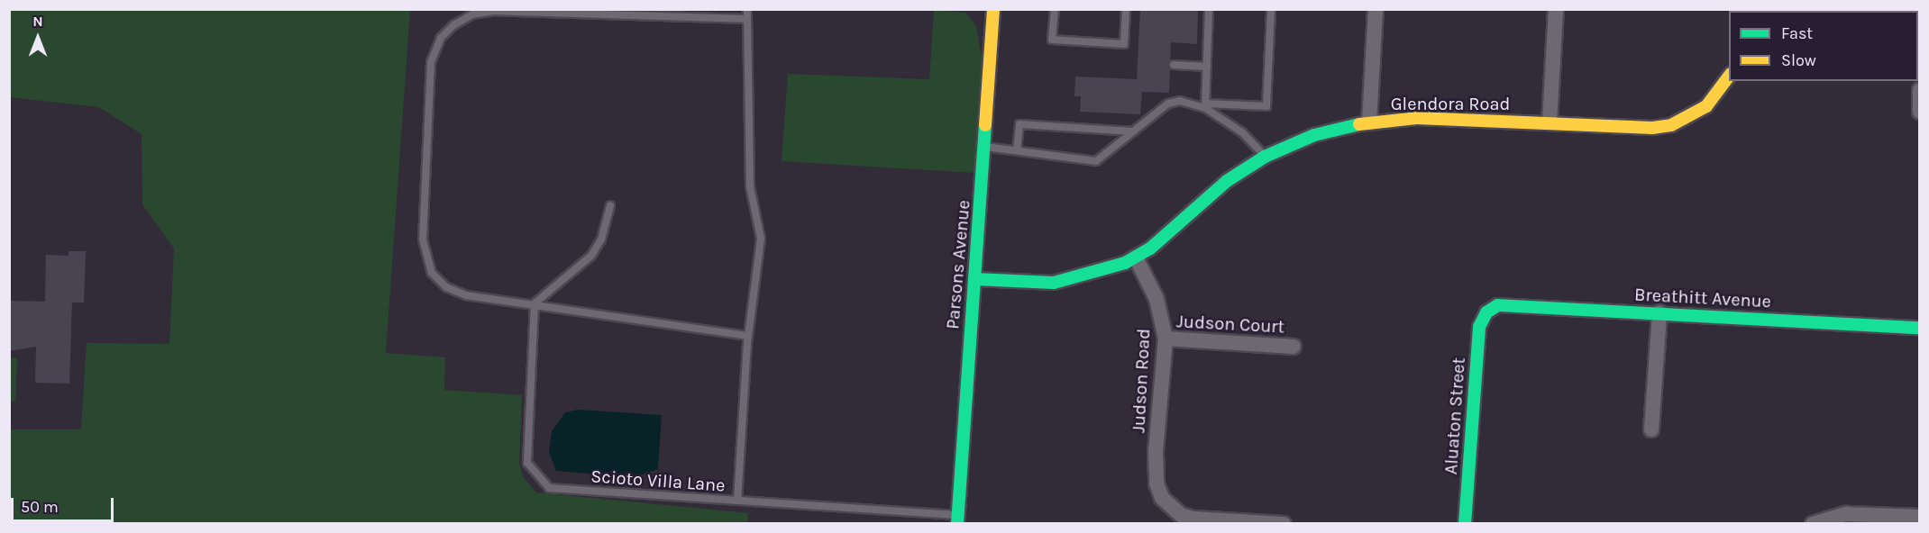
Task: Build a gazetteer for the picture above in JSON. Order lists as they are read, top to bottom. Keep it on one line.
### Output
{"streets":{"street":["Glendora Road","Parsons Avenue","Breathitt Avenue","Judson Court","Judson Road","Aluaton Street"],"lane":["Scioto Villa Lane"]},"crossings":[["Glendora Road","Parsons Avenue"],["Glendora Road","Judson Road"],["Parsons Avenue","Scioto Villa Lane"],["Breathitt Avenue","Aluaton Street"],["Judson Court","Judson Road"]],"legend":["Fast","Slow"],"scale_bar":"50 m","north":"top"}
